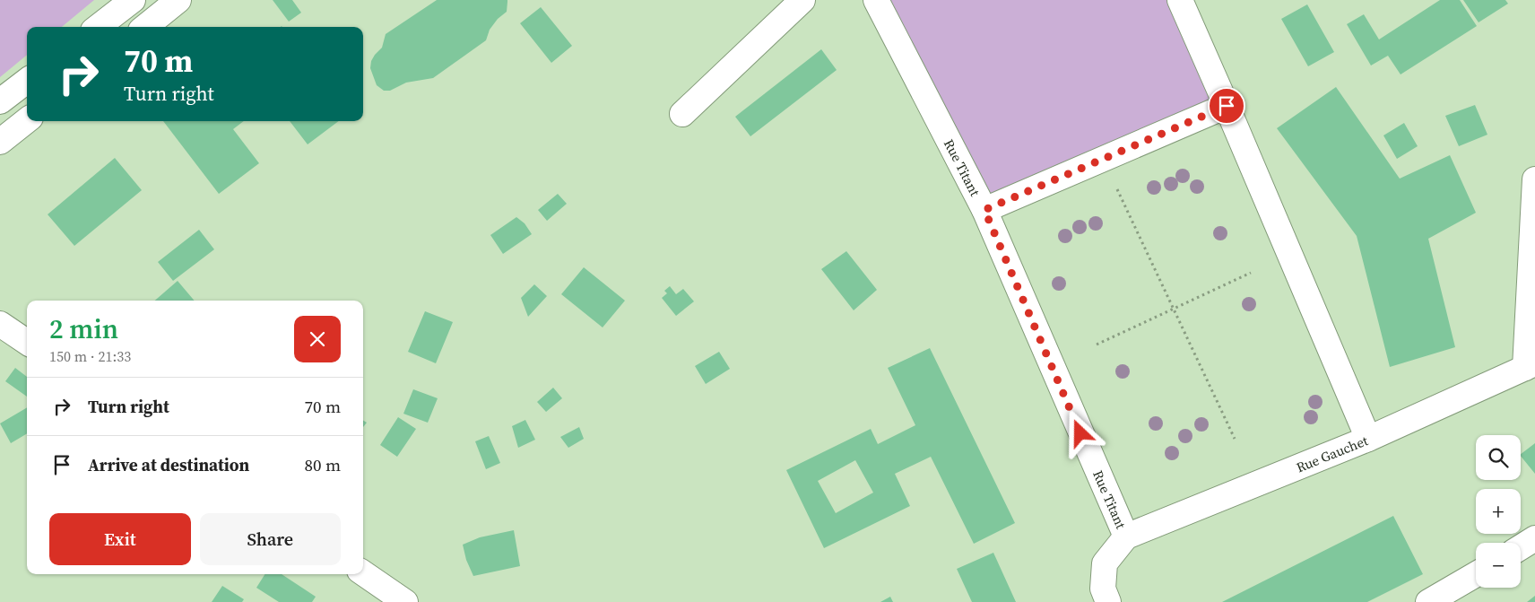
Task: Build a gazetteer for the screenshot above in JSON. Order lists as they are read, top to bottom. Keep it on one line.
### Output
{"streets":{"street":["Rue Titant","Rue Gauchet"]},"crossings":[["Rue Titant","Rue Gauchet"]],"page":{"turn":["70 m","Turn right"],"heading":["2 min","150 m · 21:33"],"list":[{"name":"Turn right","value":"70 m"},{"name":"Arrive at destination","value":"80 m"}],"map_buttons":["+","−"],"buttons":["Exit","Share"]}}
